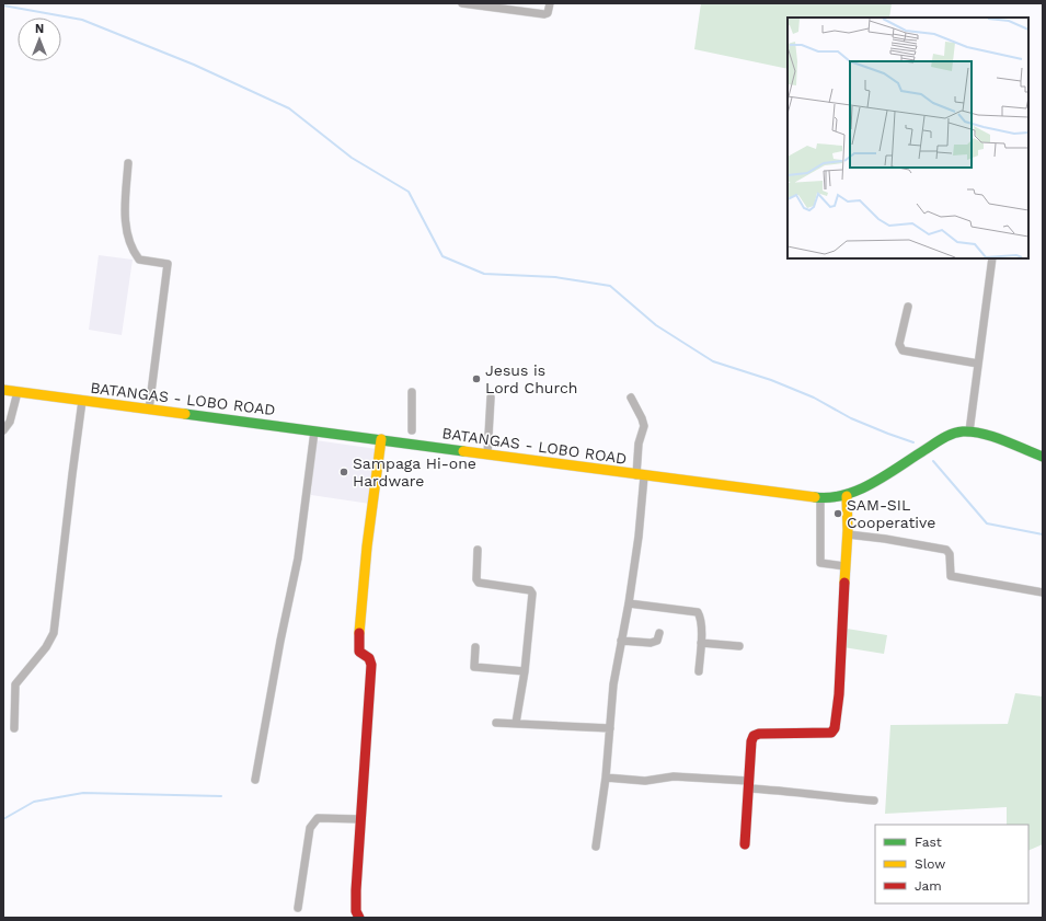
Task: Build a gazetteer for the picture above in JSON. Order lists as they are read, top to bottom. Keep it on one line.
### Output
{"streets":{"main road":["BATANGAS - LOBO ROAD"]},"places":["Jesus is Lord Church","Sampaga Hi-one Hardware","SAM-SIL Cooperative"],"legend":["Fast","Slow","Jam"],"north":"top"}
